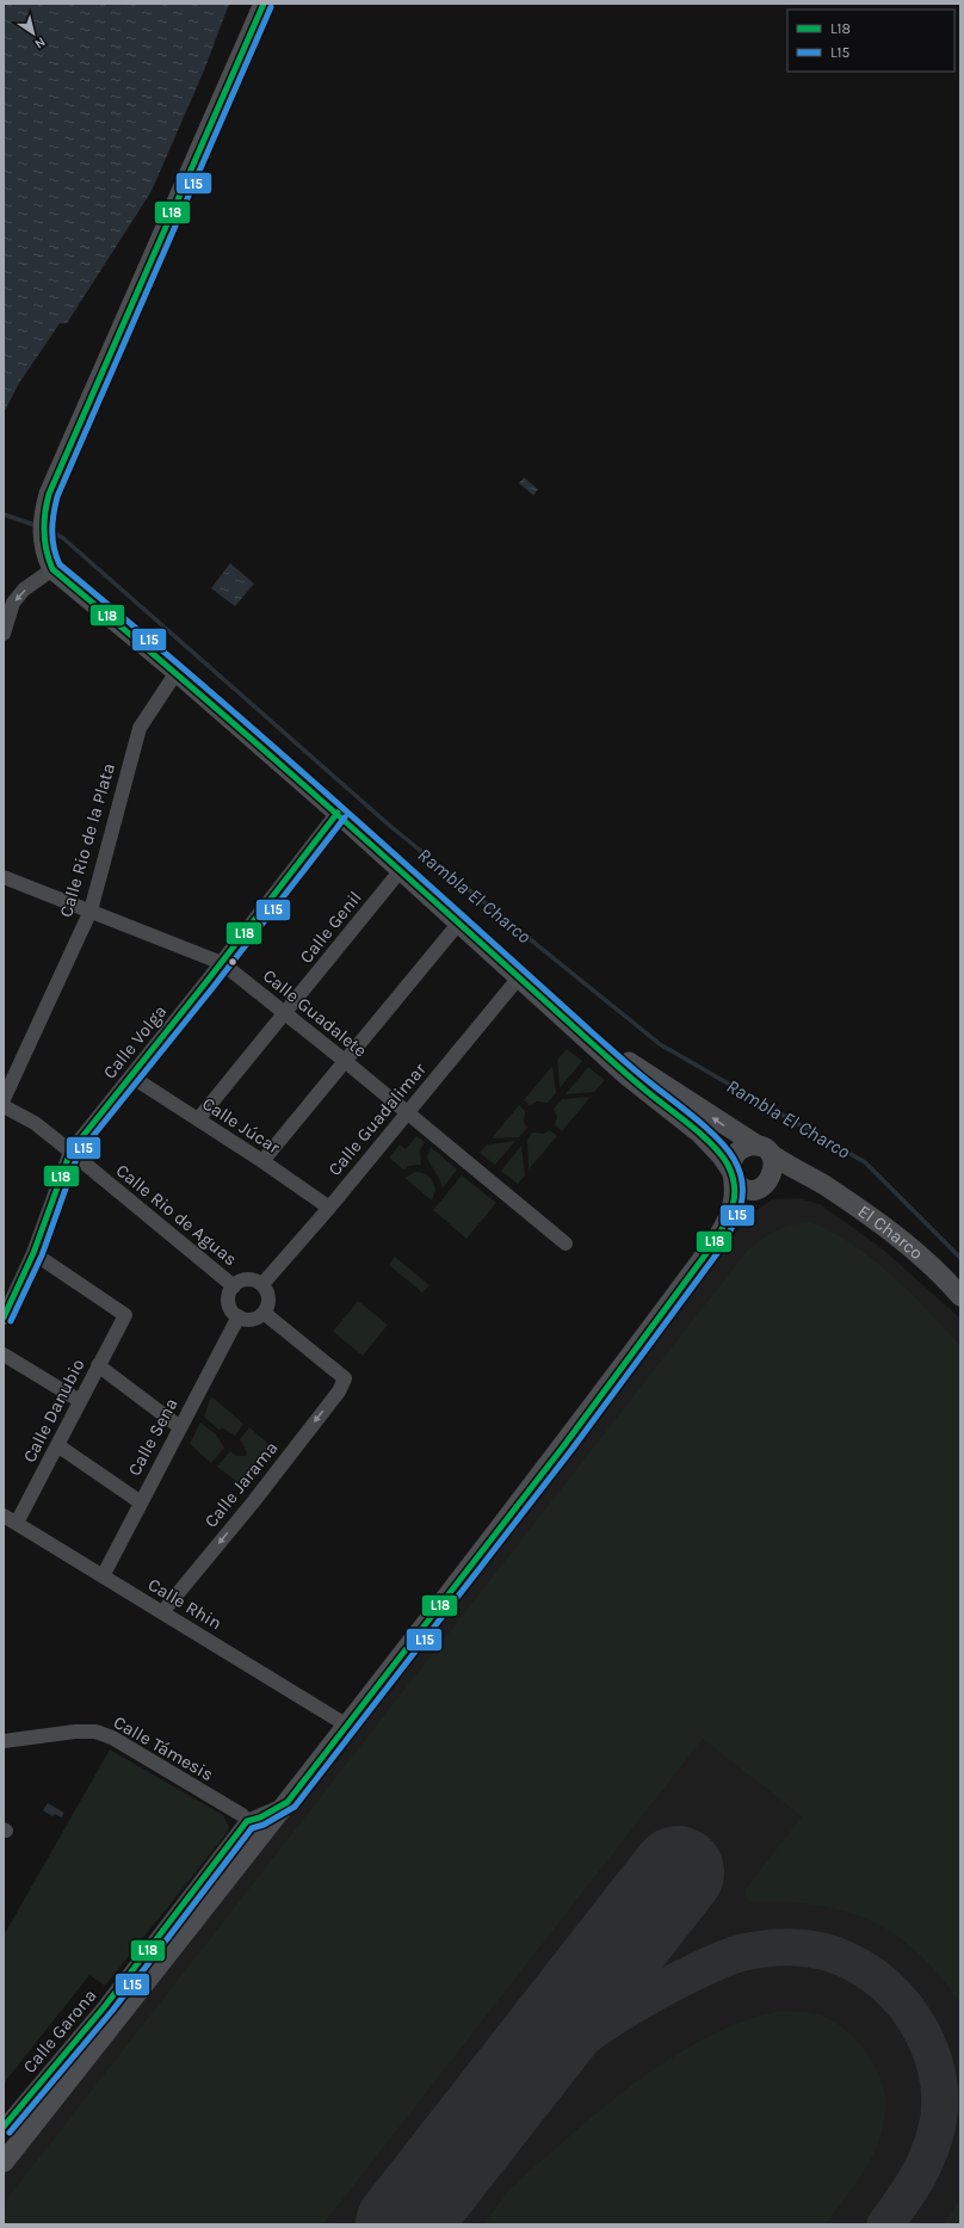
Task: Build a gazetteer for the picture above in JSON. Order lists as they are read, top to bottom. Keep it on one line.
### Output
{"streets":{"main road":["El Charco"],"street":["Calle Rio de la Plata","Calle Genil","Calle Guadalete","Calle Volga","Calle Guadalimar","Calle Júcar","Calle Rio de Aguas","Calle Danubio","Calle Sena","Calle Jarama","Calle Rhin","Calle Támesis","Calle Garona"]},"crossings":[["Calle Rio de la Plata","Calle Guadalete"],["Calle Rio de la Plata","El Charco"],["Calle Genil","Calle Guadalete"],["Calle Genil","Calle Júcar"],["Calle Genil","El Charco"],["Calle Guadalete","Calle Volga"],["Calle Guadalete","Calle Guadalimar"],["Calle Volga","Calle Júcar"],["Calle Volga","Calle Rio de Aguas"],["Calle Volga","El Charco"],["Calle Volga","Calle Danubio"],["Calle Guadalimar","Calle Júcar"],["Calle Guadalimar","Calle Rio de Aguas"],["Calle Guadalimar","El Charco"],["Calle Guadalimar","Calle Sena"],["Calle Guadalimar","Calle Jarama"],["Calle Rio de Aguas","Calle Sena"],["Calle Rio de Aguas","Calle Jarama"],["Calle Danubio","Calle Rhin"],["Calle Sena","Calle Jarama"],["Calle Sena","Calle Rhin"],["Calle Jarama","Calle Rhin"],["Calle Támesis","Calle Garona"]],"water":["Rambla El Charco"],"lines":["transit line L18","transit line L15"],"legend":["L18","L15"],"north":"bottom right"}
